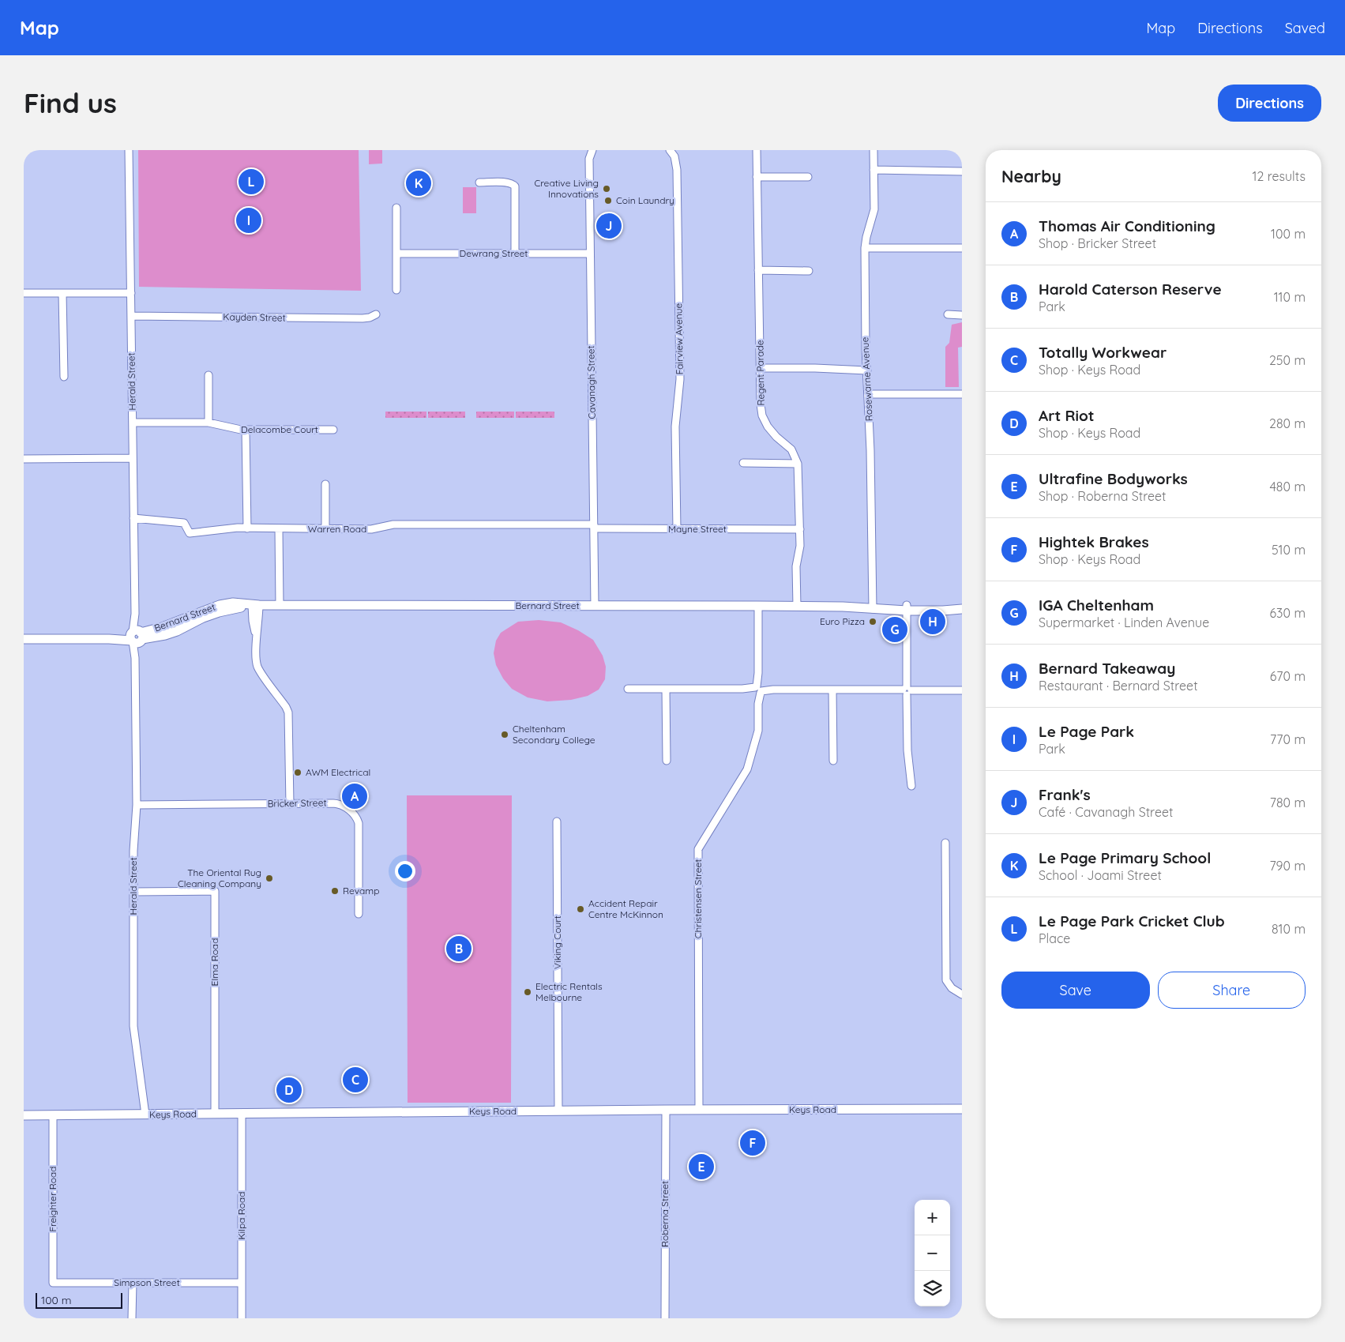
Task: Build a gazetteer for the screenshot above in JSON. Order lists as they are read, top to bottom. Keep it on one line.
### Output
{"streets":{"street":["Dewrang Street","Kayden Street","Fairview Avenue","Regent Parade","Rosewarne Avenue","Herald Street","Cavanagh Street","Delacombe Court","Warren Road","Mayne Street","Bernard Street","Bricker Street","Christensen Street","Viking Court","Elma Road","Keys Road","Freighter Road","Roberna Street","Kilpa Road","Simpson Street"]},"crossings":[["Dewrang Street","Cavanagh Street"],["Kayden Street","Herald Street"],["Fairview Avenue","Mayne Street"],["Regent Parade","Mayne Street"],["Regent Parade","Bernard Street"],["Rosewarne Avenue","Bernard Street"],["Herald Street","Delacombe Court"],["Herald Street","Warren Road"],["Herald Street","Bernard Street"],["Herald Street","Bricker Street"],["Herald Street","Elma Road"],["Herald Street","Keys Road"],["Cavanagh Street","Warren Road"],["Cavanagh Street","Mayne Street"],["Cavanagh Street","Bernard Street"],["Warren Road","Mayne Street"],["Bernard Street","Christensen Street"],["Christensen Street","Keys Road"],["Viking Court","Keys Road"],["Elma Road","Keys Road"],["Keys Road","Freighter Road"],["Keys Road","Roberna Street"],["Keys Road","Kilpa Road"],["Freighter Road","Simpson Street"],["Kilpa Road","Simpson Street"]],"places":["Creative Living Innovations","Coin Laundry","Euro Pizza","Cheltenham Secondary College","AWM Electrical","The Oriental Rug Cleaning Company","Revamp","Accident Repair Centre McKinnon","Electric Rentals Melbourne"],"scale_bar":"100 m","page":{"header":"Map","nav":["Map","Directions","Saved"],"buttons":["Directions",["Save","Share"]],"title":"Find us","heading":["Nearby","12 results"],"pins":["L","K","I","J","H","G","A","B","C","D","F","E"],"list":[{"mark":"A","name":"Thomas Air Conditioning","note":"Shop · Bricker Street","value":"100 m"},{"mark":"B","name":"Harold Caterson Reserve","note":"Park","value":"110 m"},{"mark":"C","name":"Totally Workwear","note":"Shop · Keys Road","value":"250 m"},{"mark":"D","name":"Art Riot","note":"Shop · Keys Road","value":"280 m"},{"mark":"E","name":"Ultrafine Bodyworks","note":"Shop · Roberna Street","value":"480 m"},{"mark":"F","name":"Hightek Brakes","note":"Shop · Keys Road","value":"510 m"},{"mark":"G","name":"IGA Cheltenham","note":"Supermarket · Linden Avenue","value":"630 m"},{"mark":"H","name":"Bernard Takeaway","note":"Restaurant · Bernard Street","value":"670 m"},{"mark":"I","name":"Le Page Park","note":"Park","value":"770 m"},{"mark":"J","name":"Frank's","note":"Café · Cavanagh Street","value":"780 m"},{"mark":"K","name":"Le Page Primary School","note":"School · Joami Street","value":"790 m"},{"mark":"L","name":"Le Page Park Cricket Club","note":"Place","value":"810 m"}],"map_buttons":["+","−"],"scale":"100 m"}}
